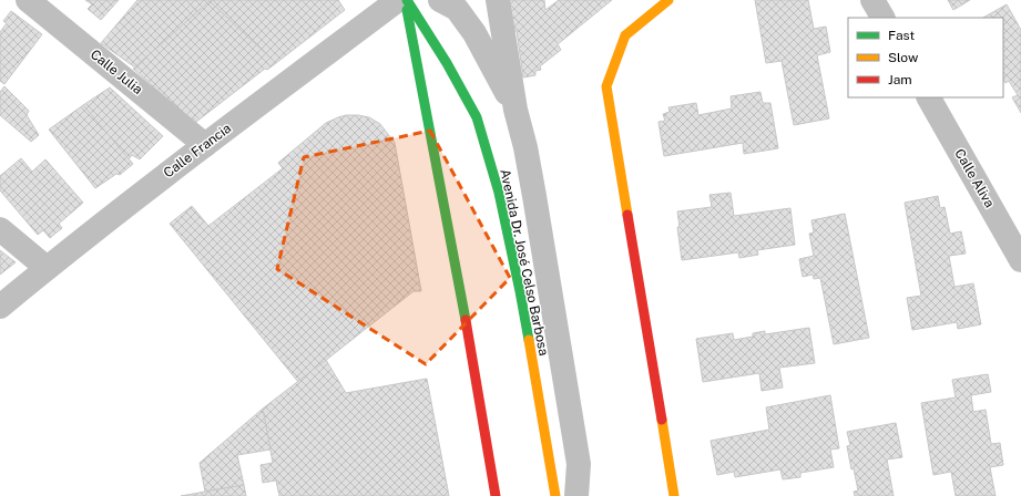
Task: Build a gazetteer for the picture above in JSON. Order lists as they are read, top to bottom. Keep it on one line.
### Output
{"streets":{"main road":["Avenida Dr. José Celso Barbosa"],"street":["Calle Julia","Calle Francia","Calle Aliva"]},"crossings":[["Calle Julia","Calle Francia"]],"legend":["Fast","Slow","Jam"]}
